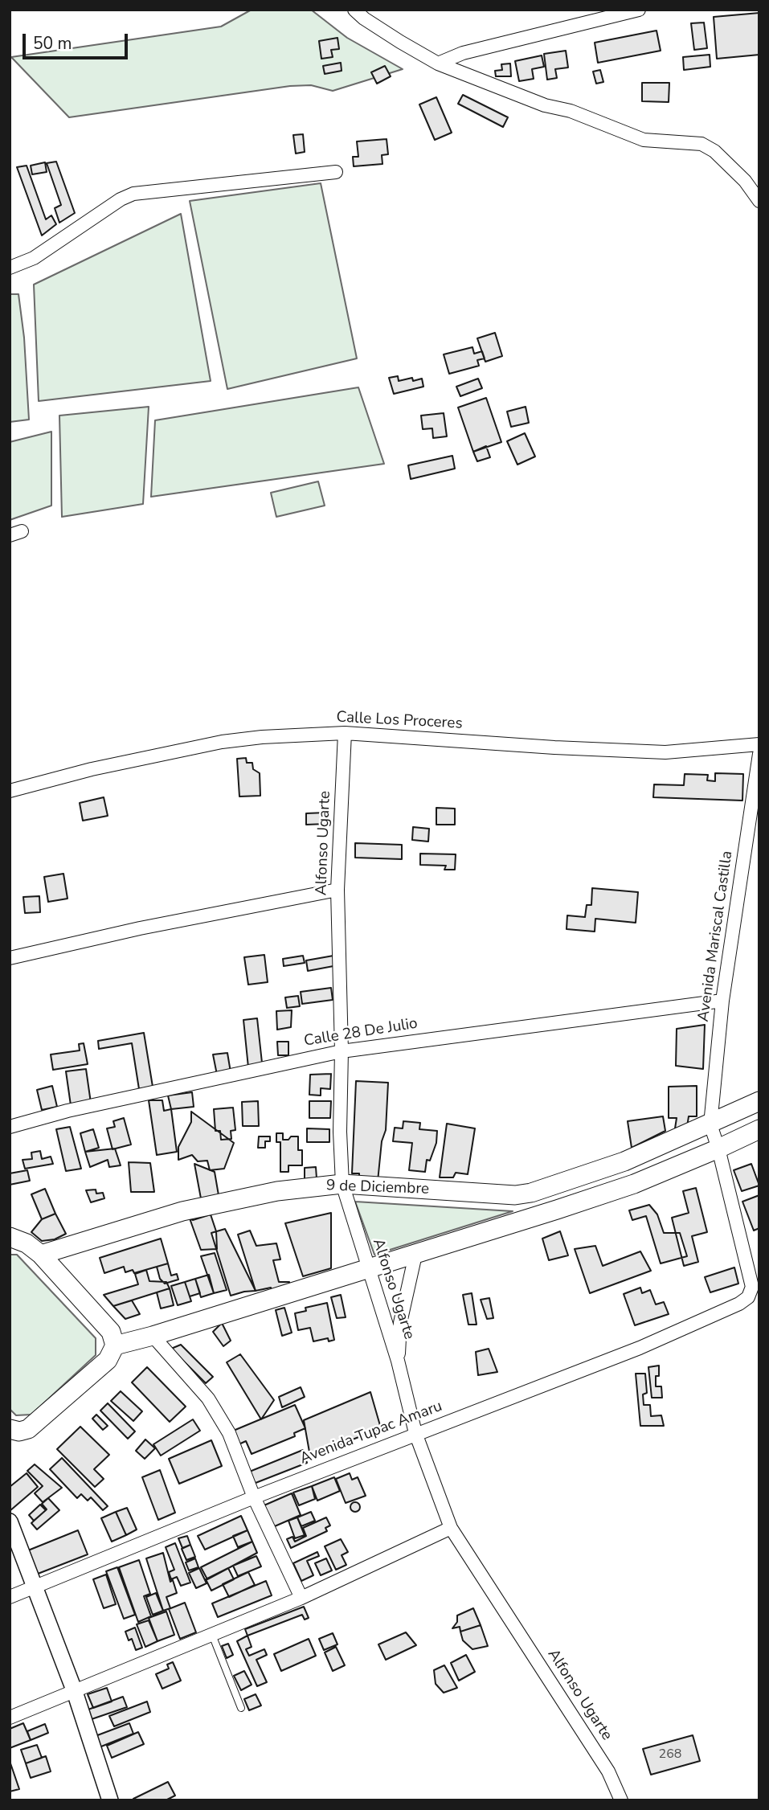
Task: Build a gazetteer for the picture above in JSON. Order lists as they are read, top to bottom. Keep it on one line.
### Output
{"streets":{"main road":["9 de Diciembre"],"street":["Calle Los Proceres","Alfonso Ugarte","Avenida Mariscal Castilla","Calle 28 De Julio","Avenida Tupac Amaru"]},"crossings":[["Calle Los Proceres","Alfonso Ugarte"],["Alfonso Ugarte","Calle 28 De Julio"],["Alfonso Ugarte","9 de Diciembre"],["Alfonso Ugarte","Avenida Tupac Amaru"],["Avenida Mariscal Castilla","Calle 28 De Julio"],["Avenida Mariscal Castilla","9 de Diciembre"]],"house_numbers":["268"],"scale_bar":"50 m"}
